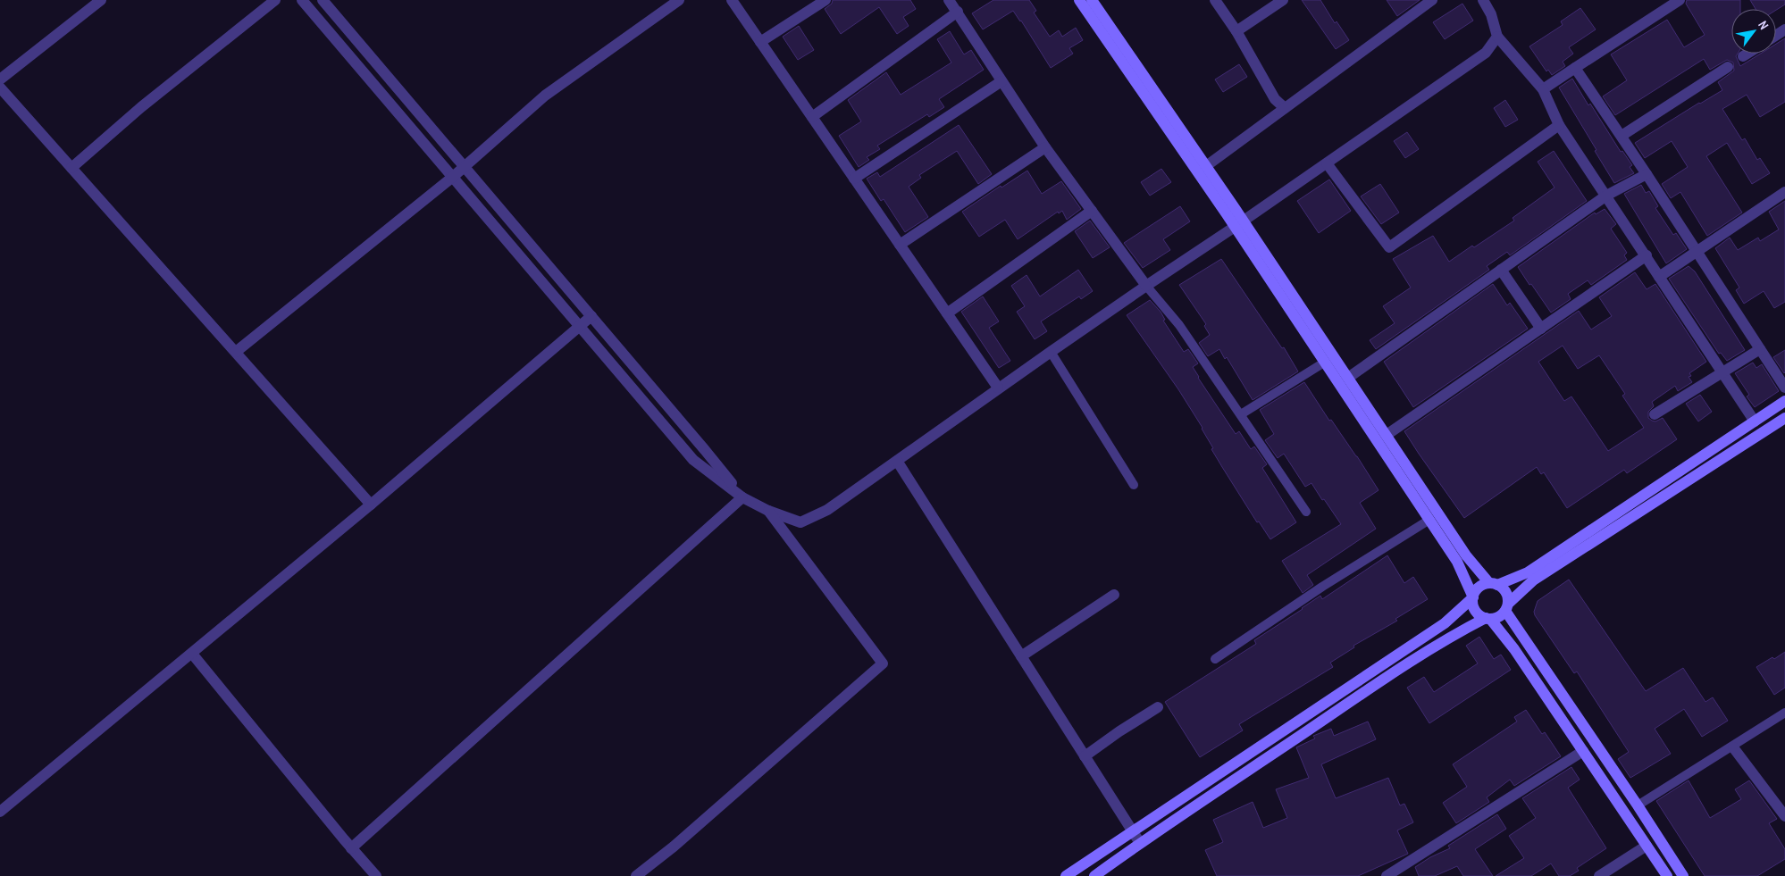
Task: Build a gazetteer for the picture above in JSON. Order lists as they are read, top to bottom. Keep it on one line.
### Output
{"north":"top right"}
